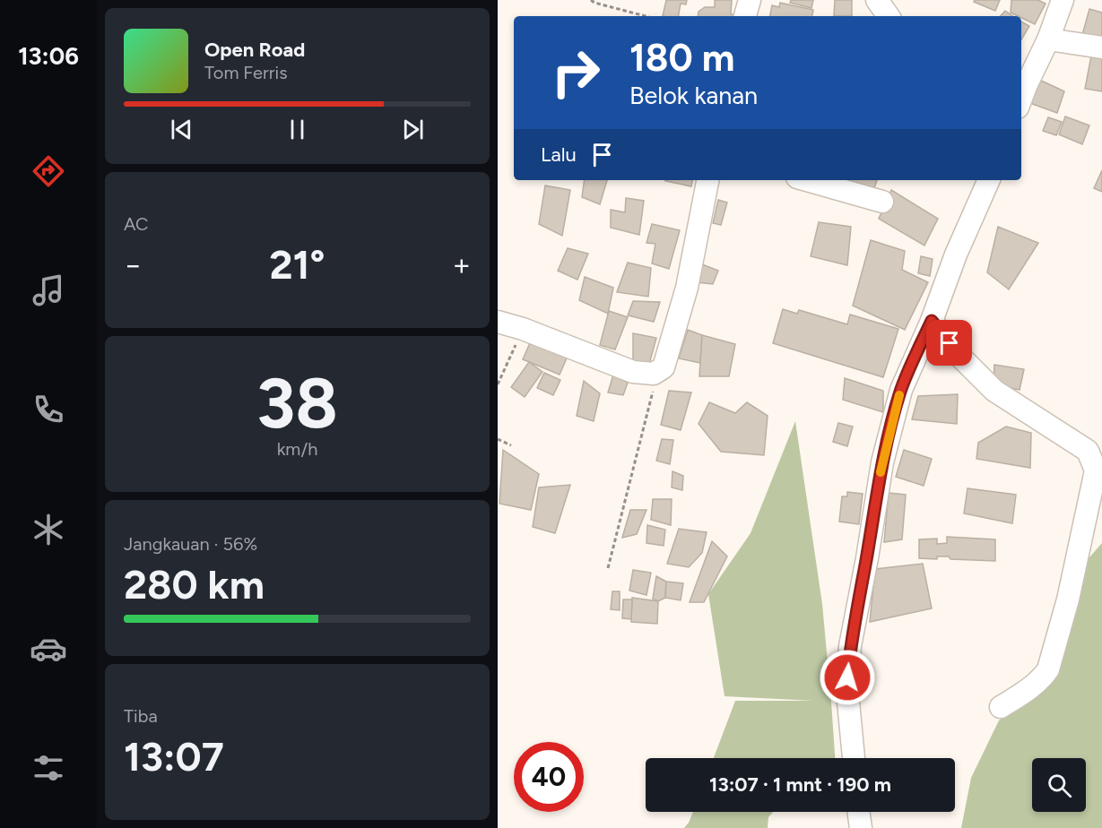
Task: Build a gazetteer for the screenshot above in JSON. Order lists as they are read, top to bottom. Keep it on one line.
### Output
{"page":{"tabs":"13:06","turn":["180 m","Belok kanan"],"song":["Open Road","Tom Ferris"],"then":"Lalu","tile":["AC",["38","km/h"],["Jangkauan · 56%","280 km"],["Tiba","13:07"]],"heat":["−","21°","+"],"limit":"40","trip":"13:07 · 1 mnt · 190 m"}}
